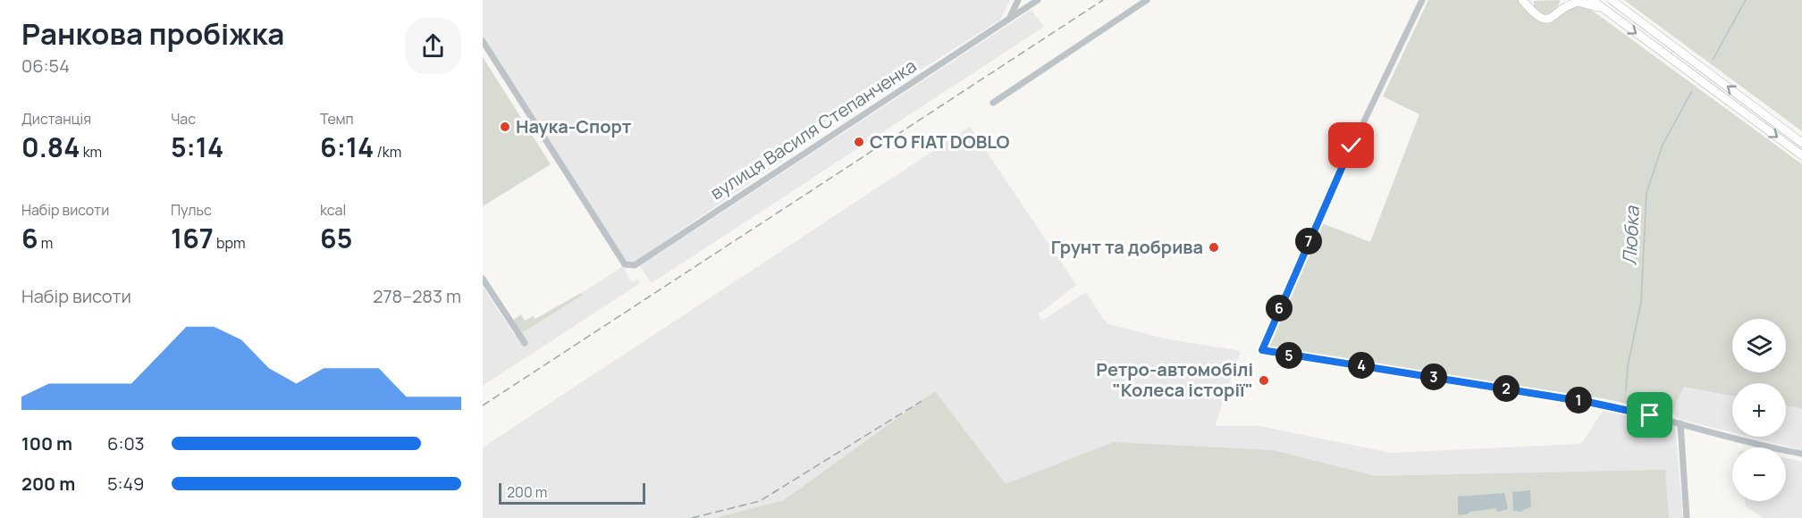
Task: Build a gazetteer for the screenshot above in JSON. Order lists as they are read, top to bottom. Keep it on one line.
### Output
{"streets":{"street":["вулиця Василя Степанченка"]},"water":["Любка"],"places":["Наука-Спорт","СТО FIAT DOBLO","Грунт та добрива","Ретро-автомобілі \"Колеса історії\""],"scale_bar":"200 m","page":{"heading":["Ранкова пробіжка","06:54"],"stats":[["Дистанція","0.84 km"],["Час","5:14"],["Темп","6:14 /km"],["Набір висоти","6 m"],["Пульс","167 bpm"],["kcal","65"]],"pins":["7","6","5","4","3","2","1"],"chart":["Набір висоти","278–283 m"],"map_buttons":["+","−"],"list":[{"name":"100 m","note":"6:03"},{"name":"200 m","note":"5:49"}],"scale":"200 m"}}
